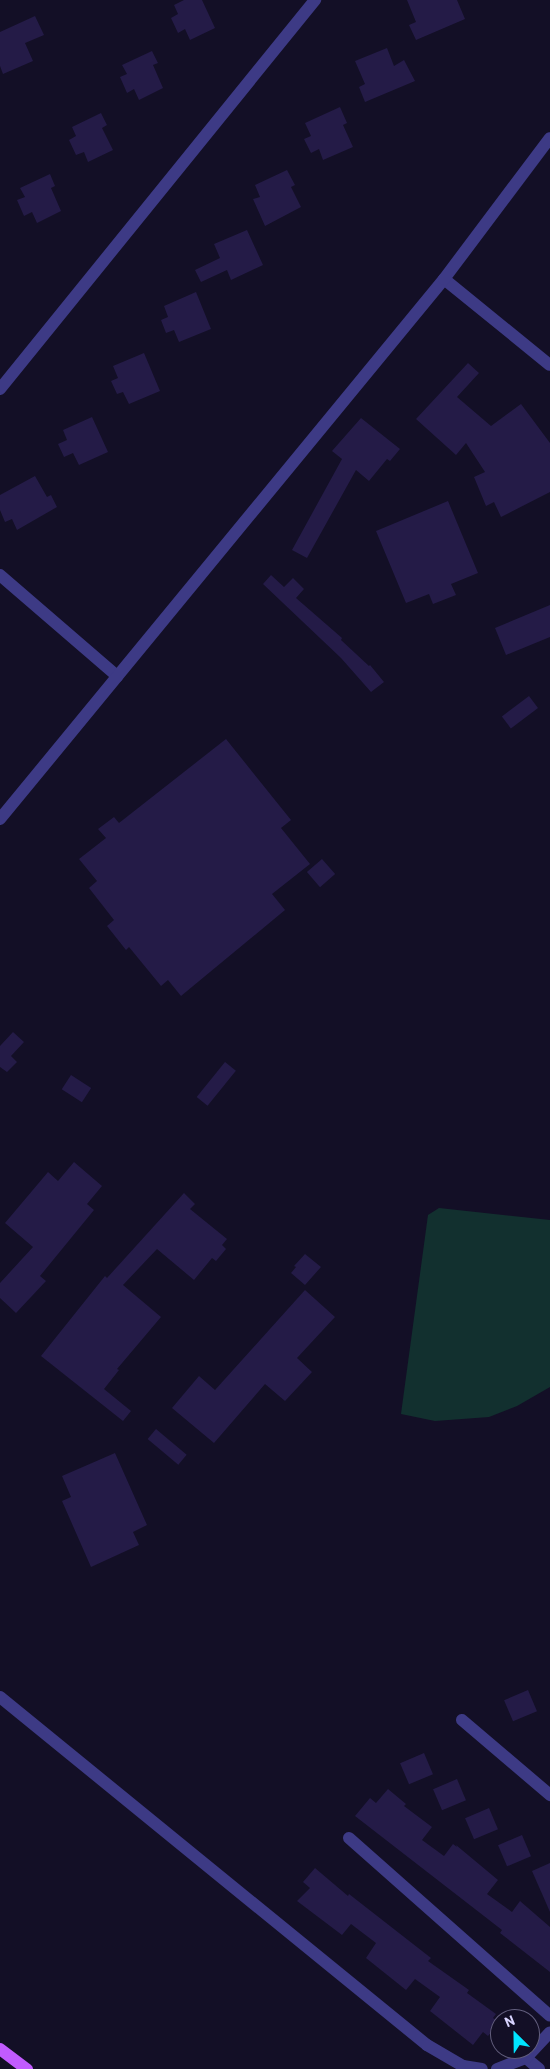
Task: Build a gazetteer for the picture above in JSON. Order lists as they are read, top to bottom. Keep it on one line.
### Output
{"north":"top left"}
